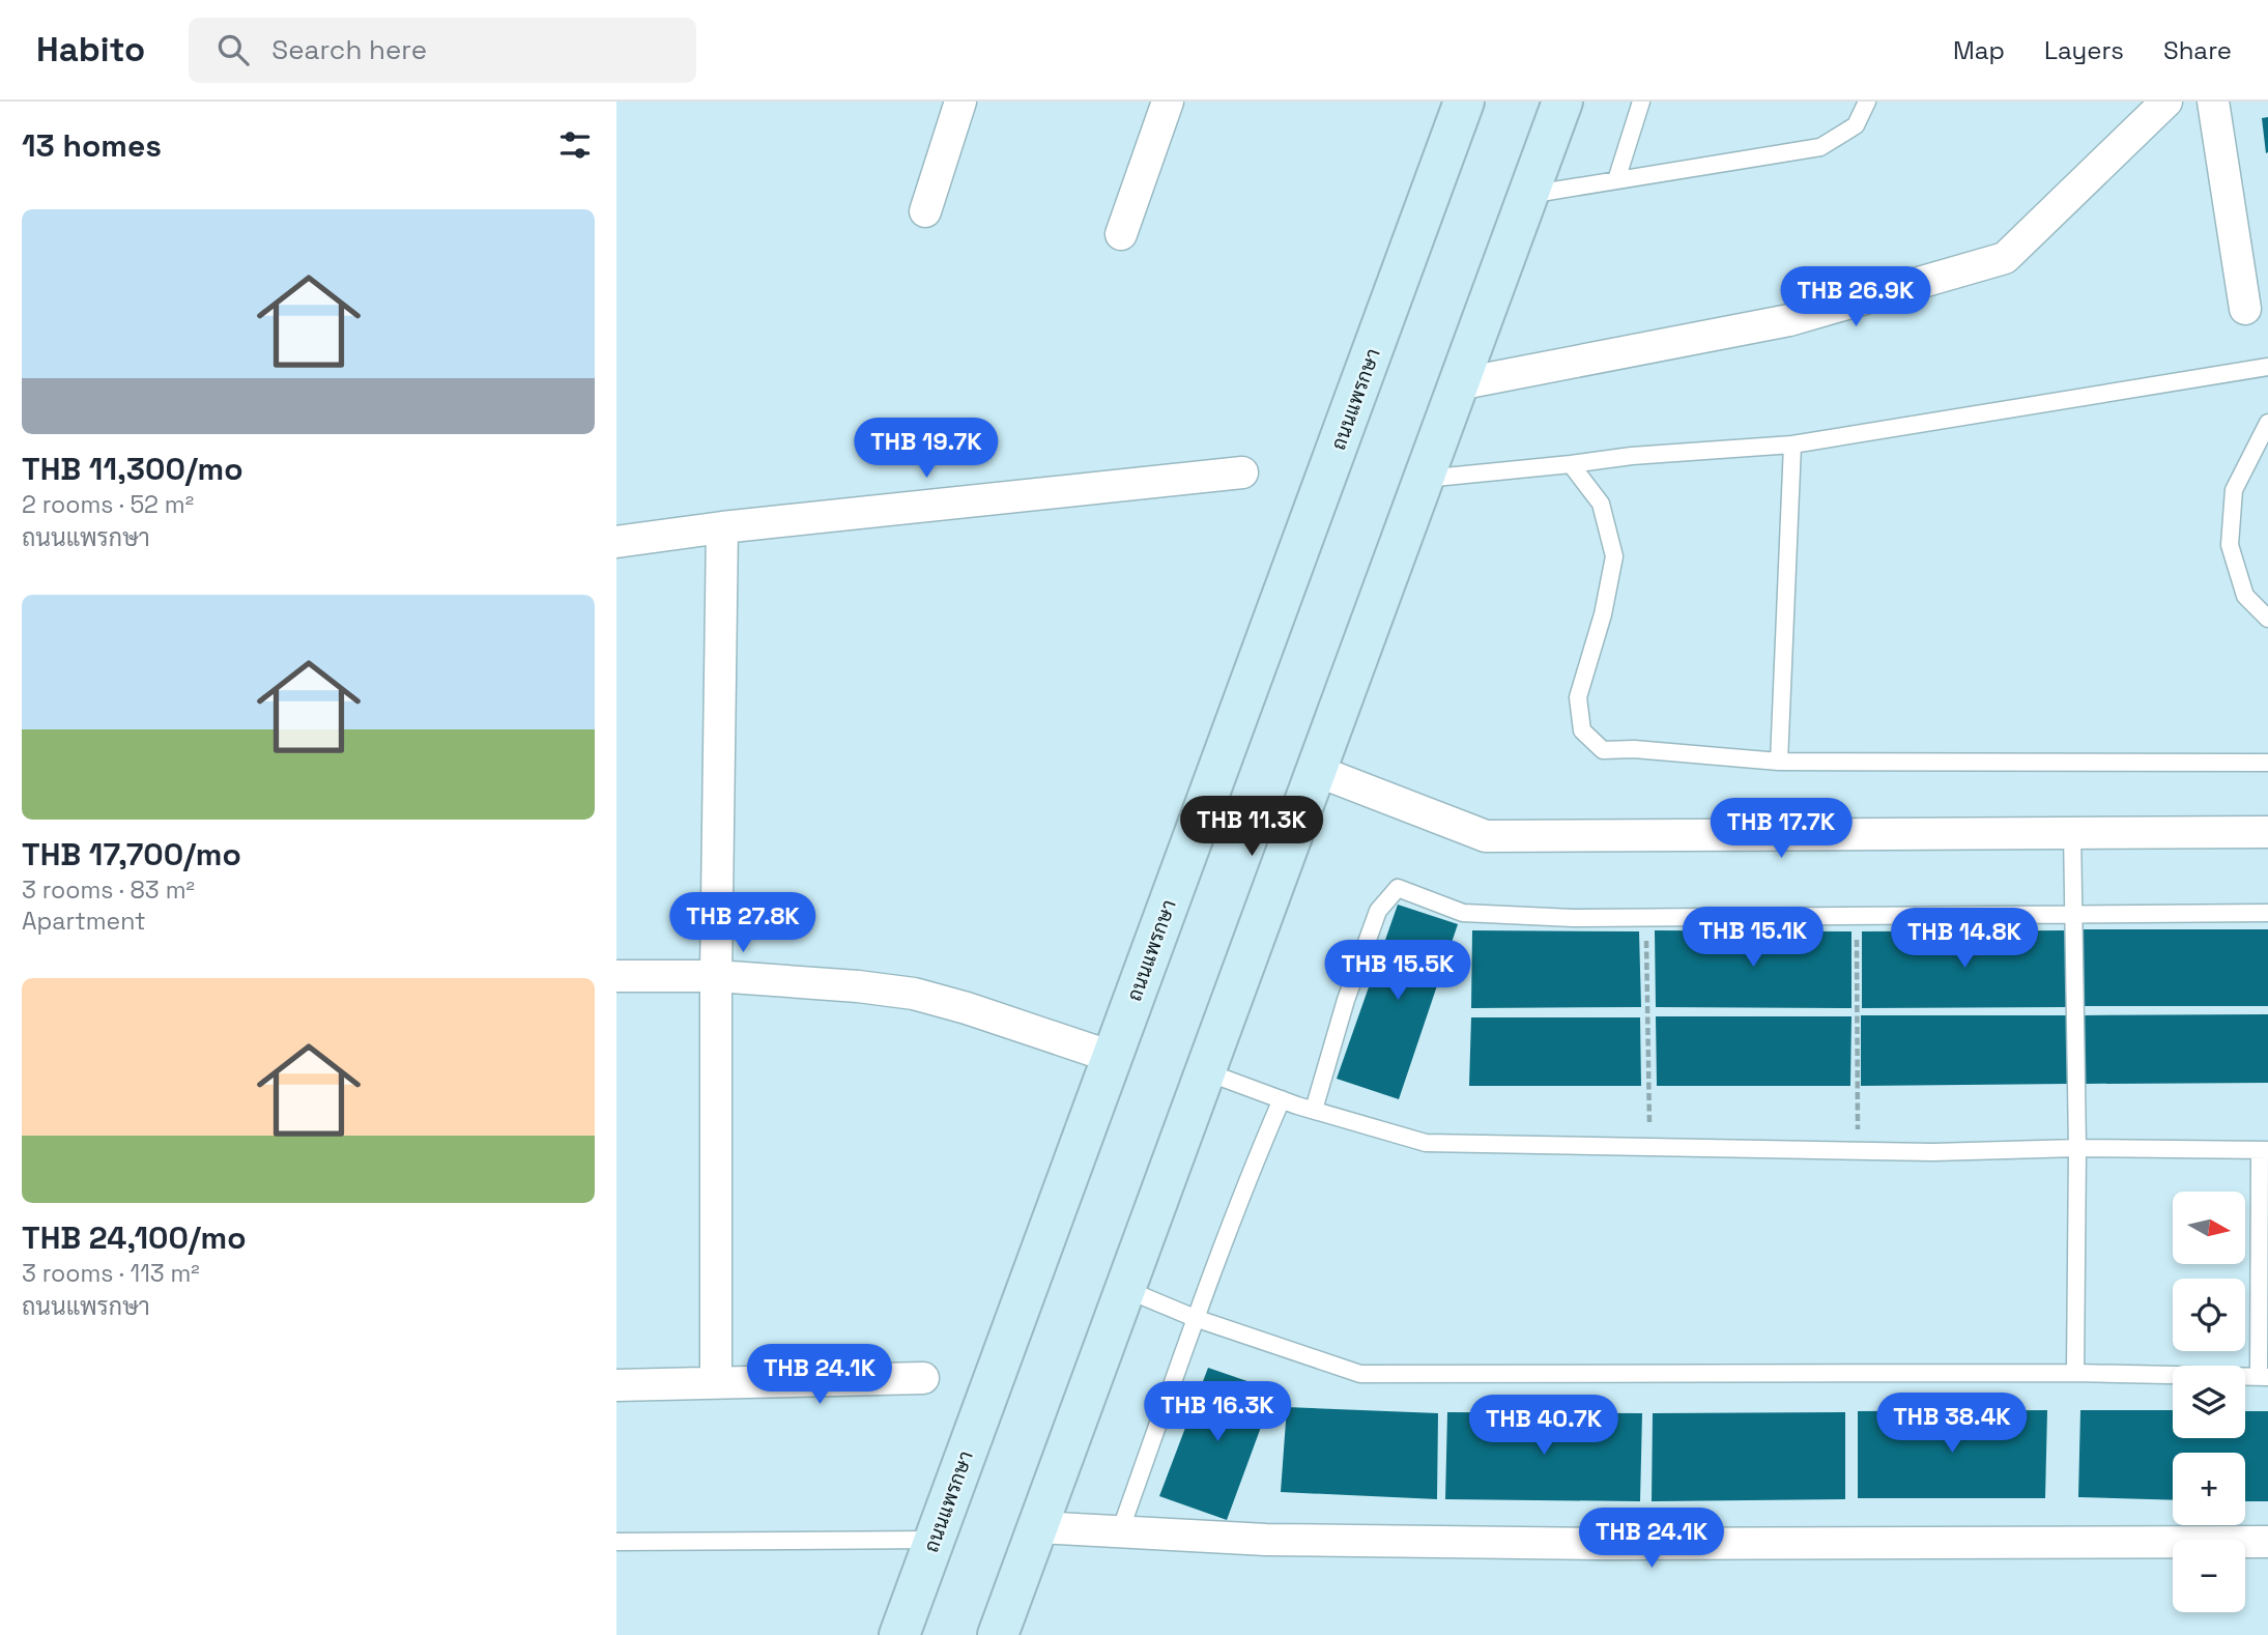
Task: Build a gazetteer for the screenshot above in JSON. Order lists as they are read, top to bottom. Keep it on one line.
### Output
{"streets":{"main road":["ถนนแพรกษา"]},"north":"right","page":{"header":"Habito","search":"Search here","nav":["Map","Layers","Share"],"heading":"13 homes","list":[{"name":"THB 11,300/mo","note":"2 rooms · 52 m² · ถนนแพรกษา"},{"name":"THB 17,700/mo","note":"3 rooms · 83 m² · Apartment"},{"name":"THB 24,100/mo","note":"3 rooms · 113 m² · ถนนแพรกษา"}],"price":["THB 26.9K","THB 19.7K","THB 11.3K","THB 17.7K","THB 27.8K","THB 15.1K","THB 14.8K","THB 15.5K","THB 24.1K","THB 16.3K","THB 38.4K","THB 40.7K","THB 24.1K"],"map_buttons":["+","−"]}}
